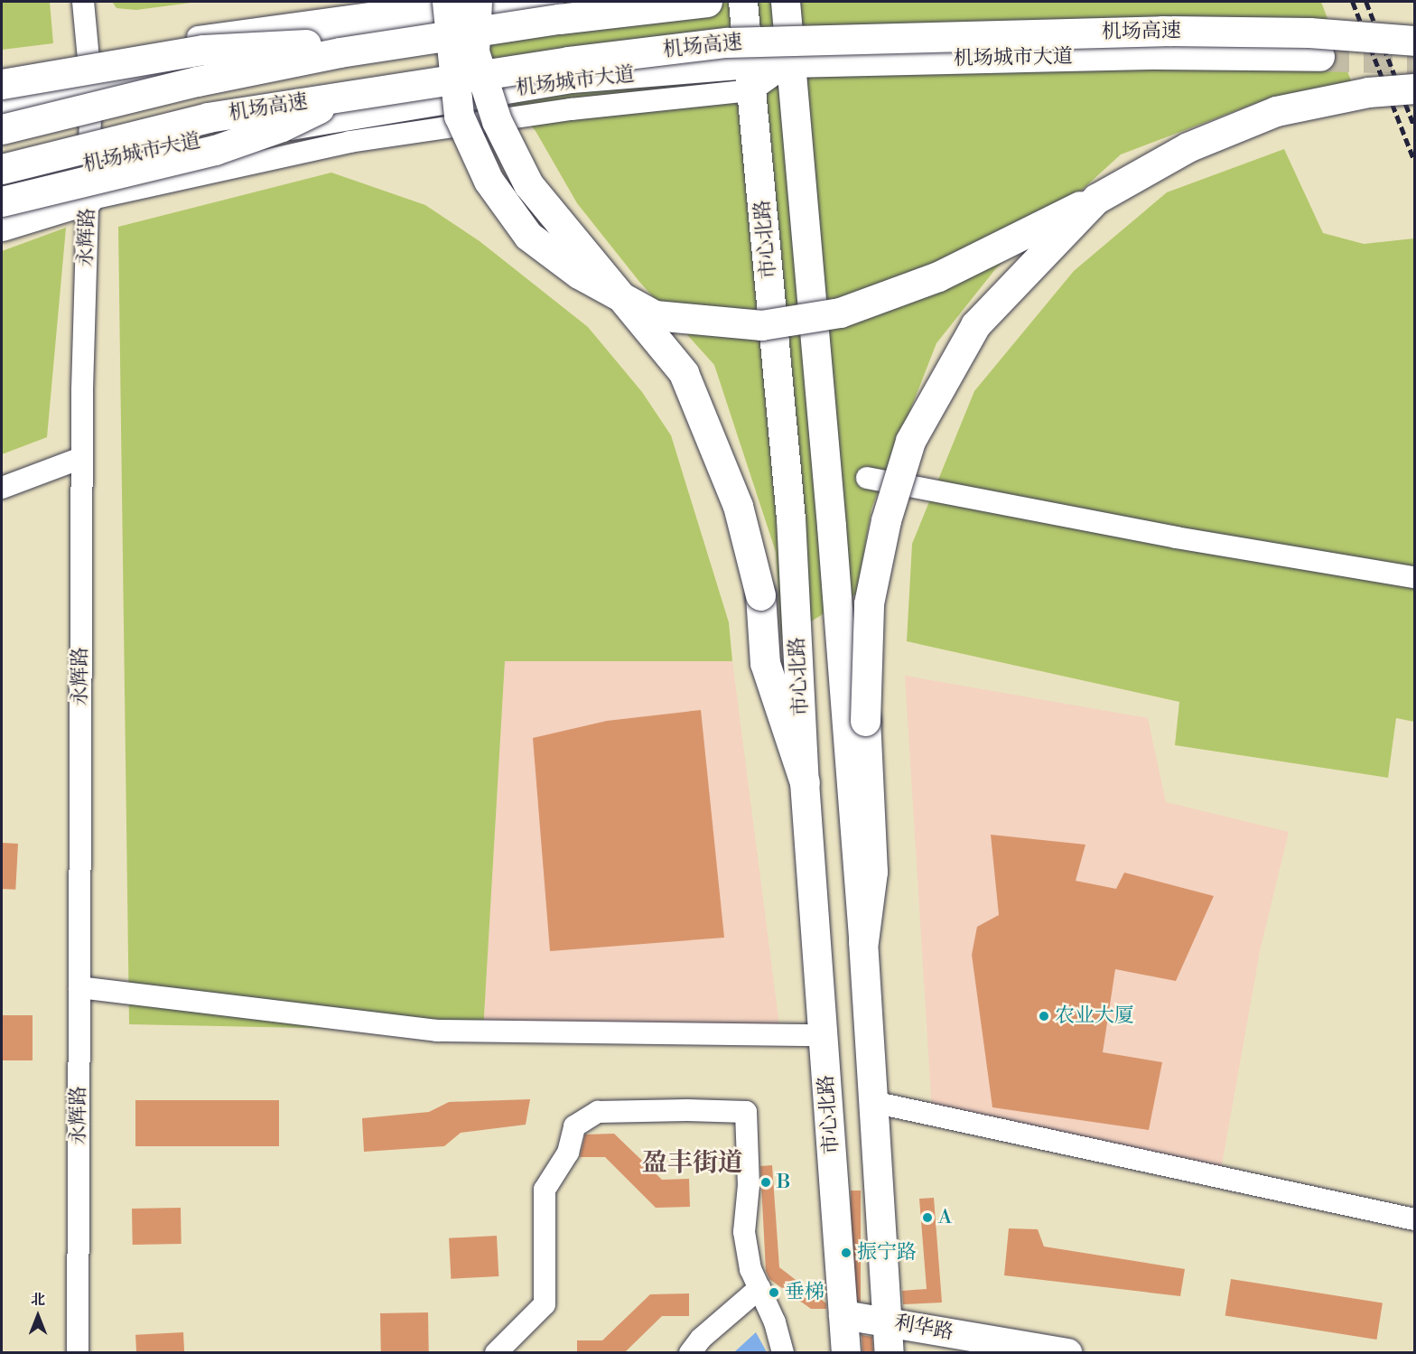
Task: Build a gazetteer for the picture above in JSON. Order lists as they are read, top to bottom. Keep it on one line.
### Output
{"streets":{"highway":["机场高速"],"main road":["机场城市大道","市心北路","利华路"],"street":["永辉路"]},"crossings":[["机场城市大道","永辉路"],["机场城市大道","市心北路"],["市心北路","利华路"]],"districts":["盈丰街道"],"places":["农业大厦","B","A","振宁路","垂梯"],"north":"top"}
